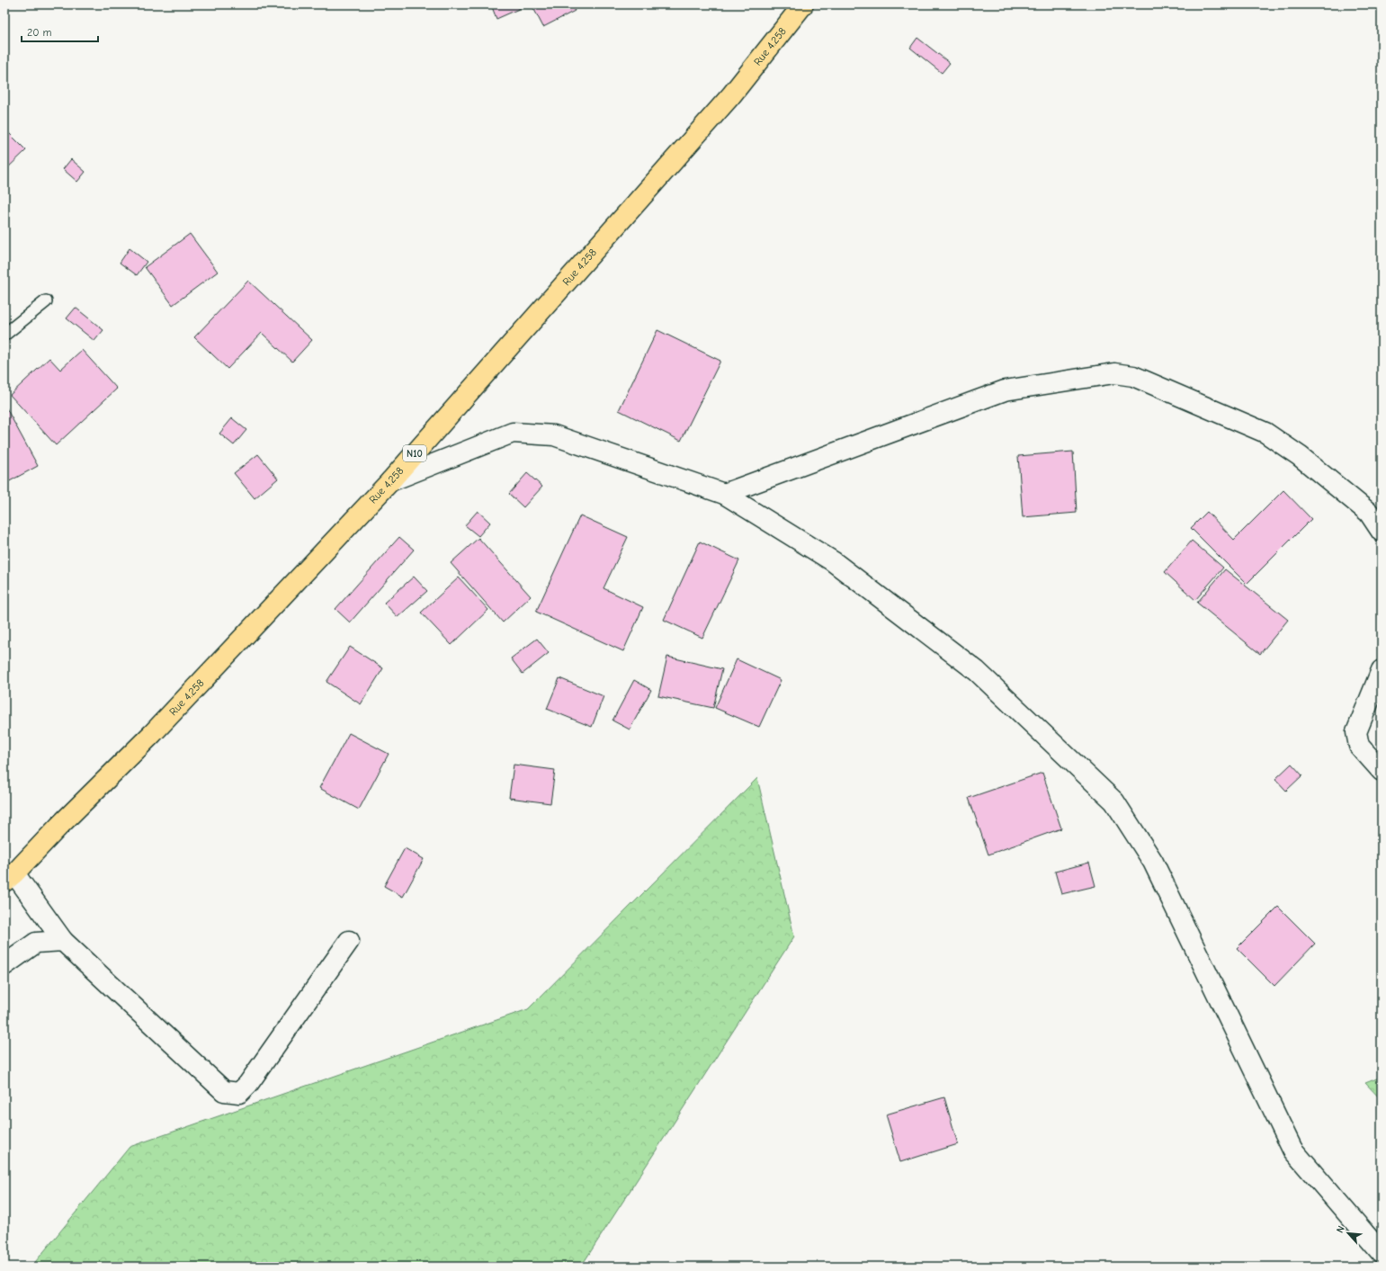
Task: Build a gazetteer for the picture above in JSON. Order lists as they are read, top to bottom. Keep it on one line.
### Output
{"streets":{"highway":["Rue 4.258","N10"]},"scale_bar":"20 m","north":"top left"}
